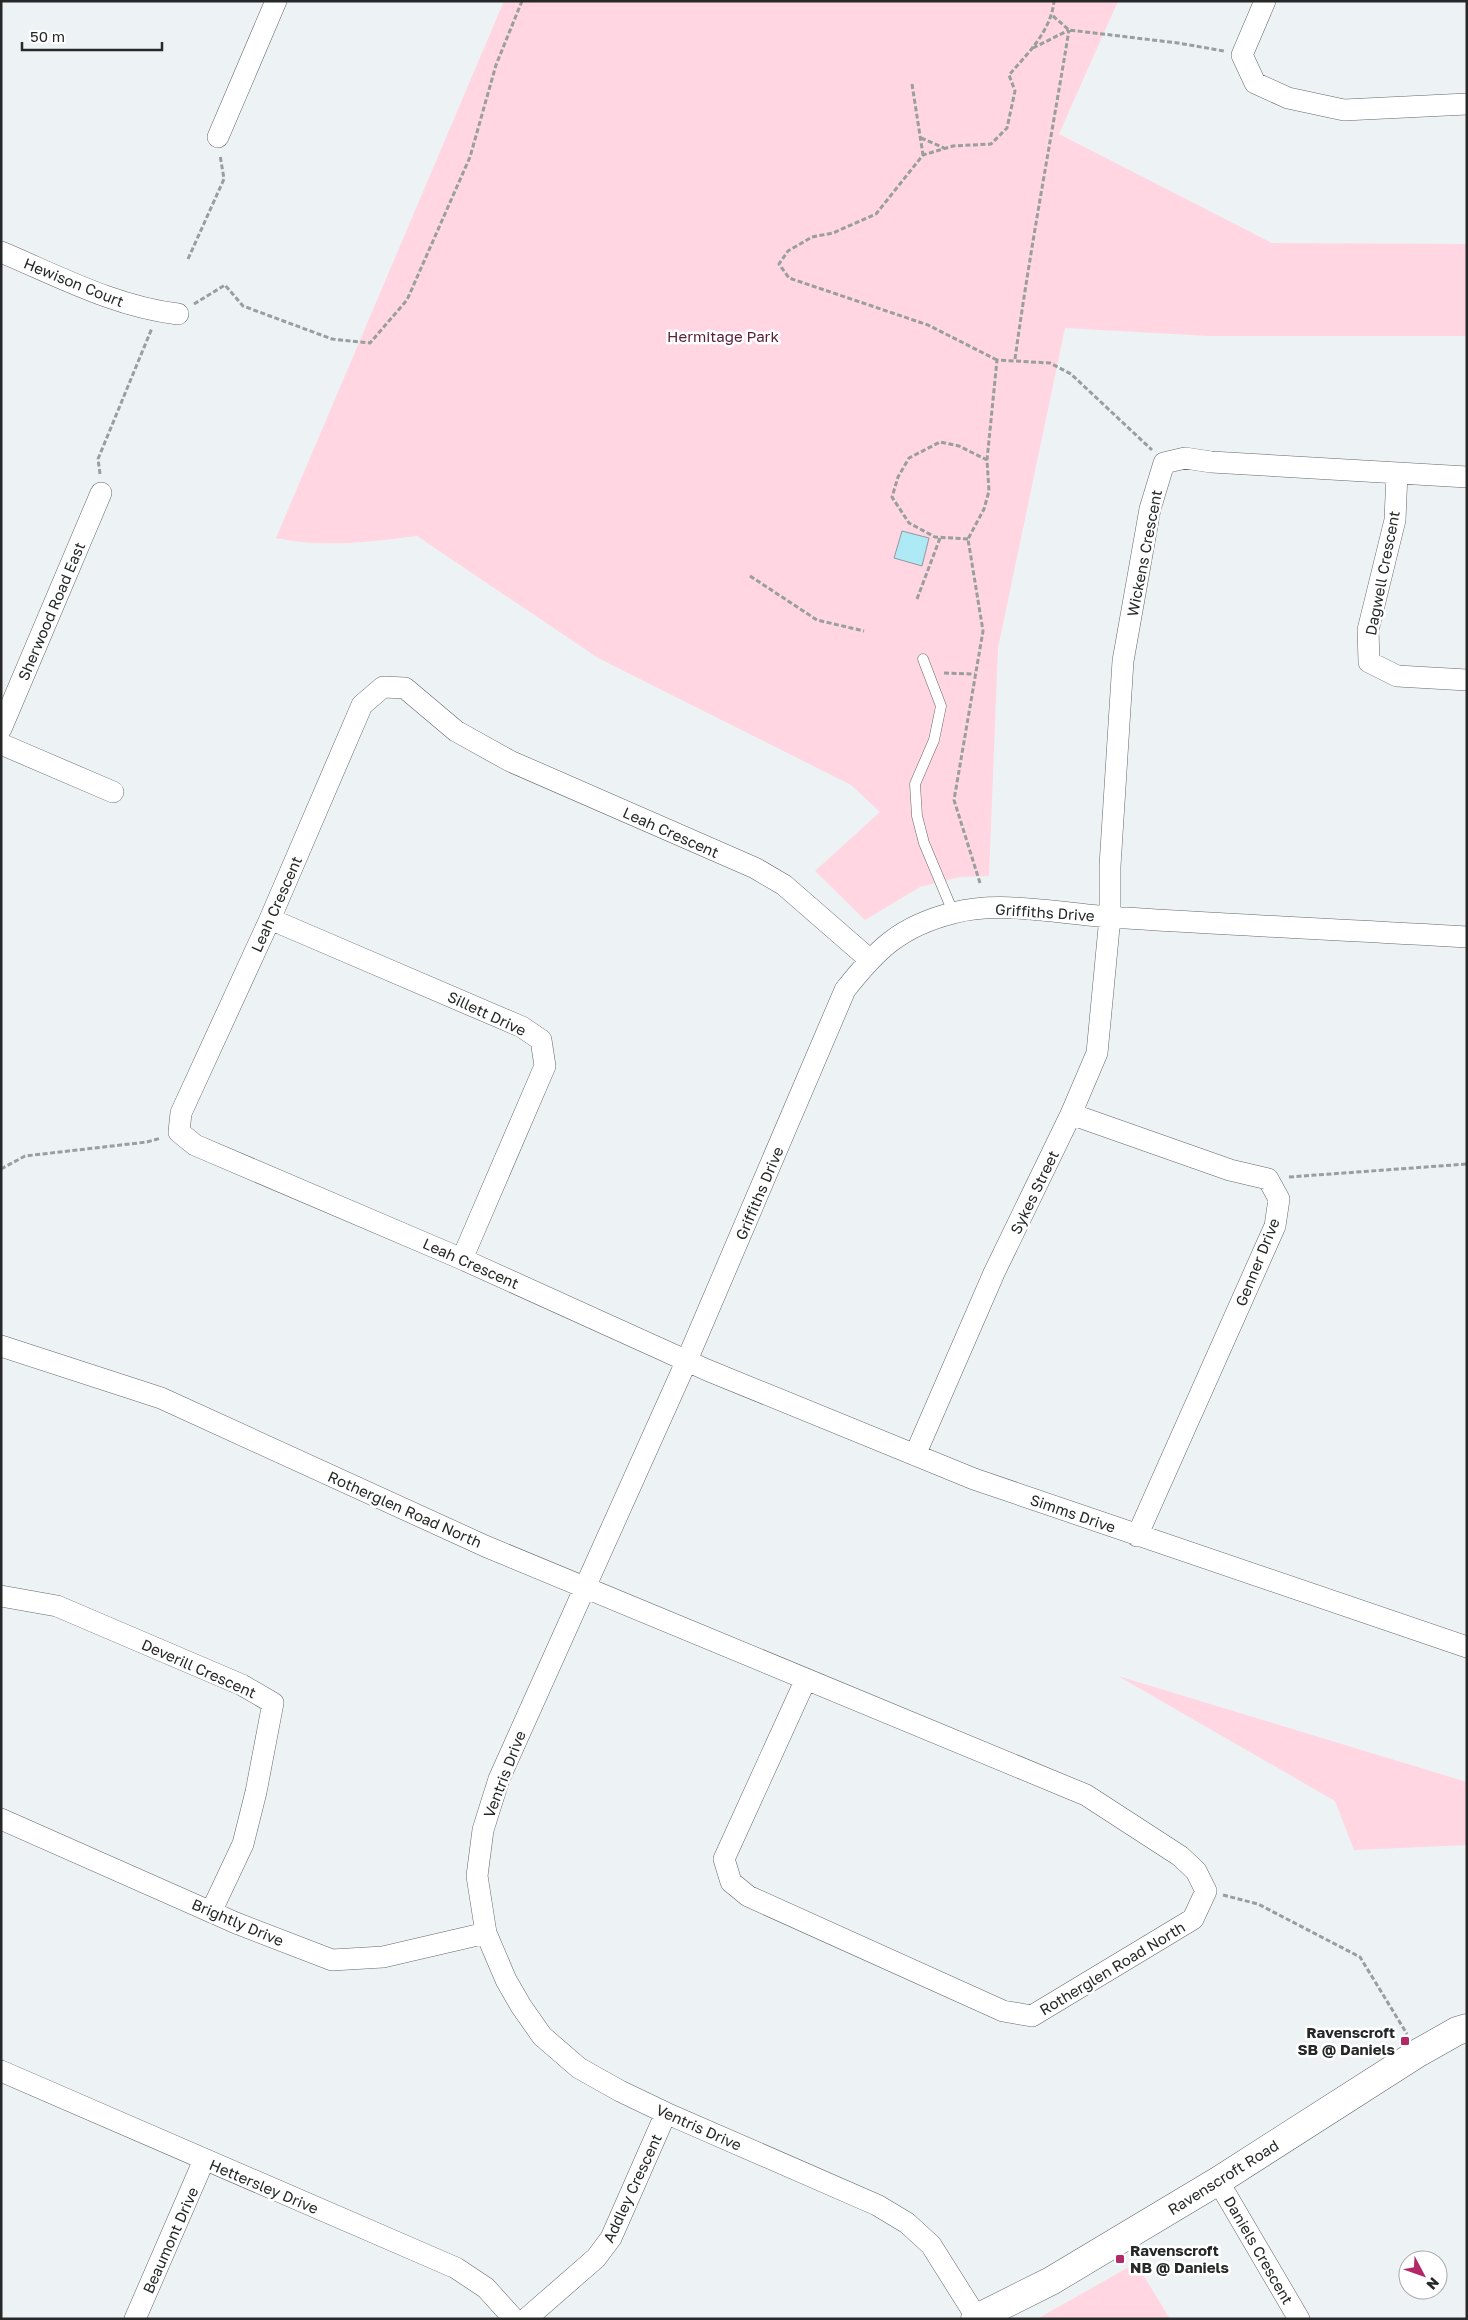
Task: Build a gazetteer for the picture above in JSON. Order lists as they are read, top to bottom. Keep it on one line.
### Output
{"streets":{"street":["Hewison Court","Wickens Crescent","Dagwell Crescent","Sherwood Road East","Leah Crescent","Griffiths Drive","Sillett Drive","Sykes Street","Genner Drive","Rotherglen Road North","Simms Drive","Deverill Crescent","Ventris Drive","Brightly Drive","Ravenscroft Road","Hettersley Drive","Addley Crescent","Beaumont Drive","Daniels Crescent"]},"crossings":[["Wickens Crescent","Griffiths Drive"],["Wickens Crescent","Sykes Street"],["Leah Crescent","Griffiths Drive"],["Leah Crescent","Sillett Drive"],["Leah Crescent","Simms Drive"],["Leah Crescent","Ventris Drive"],["Griffiths Drive","Sykes Street"],["Griffiths Drive","Simms Drive"],["Griffiths Drive","Ventris Drive"],["Sykes Street","Simms Drive"],["Genner Drive","Simms Drive"],["Rotherglen Road North","Ventris Drive"],["Simms Drive","Ventris Drive"],["Deverill Crescent","Brightly Drive"],["Ventris Drive","Brightly Drive"],["Ventris Drive","Ravenscroft Road"],["Ventris Drive","Addley Crescent"],["Ravenscroft Road","Daniels Crescent"],["Hettersley Drive","Beaumont Drive"]],"parks":["Hermitage Park"],"places":{"transit":["Ravenscroft SB @ Daniels","Ravenscroft NB @ Daniels"]},"scale_bar":"50 m","north":"bottom right"}
